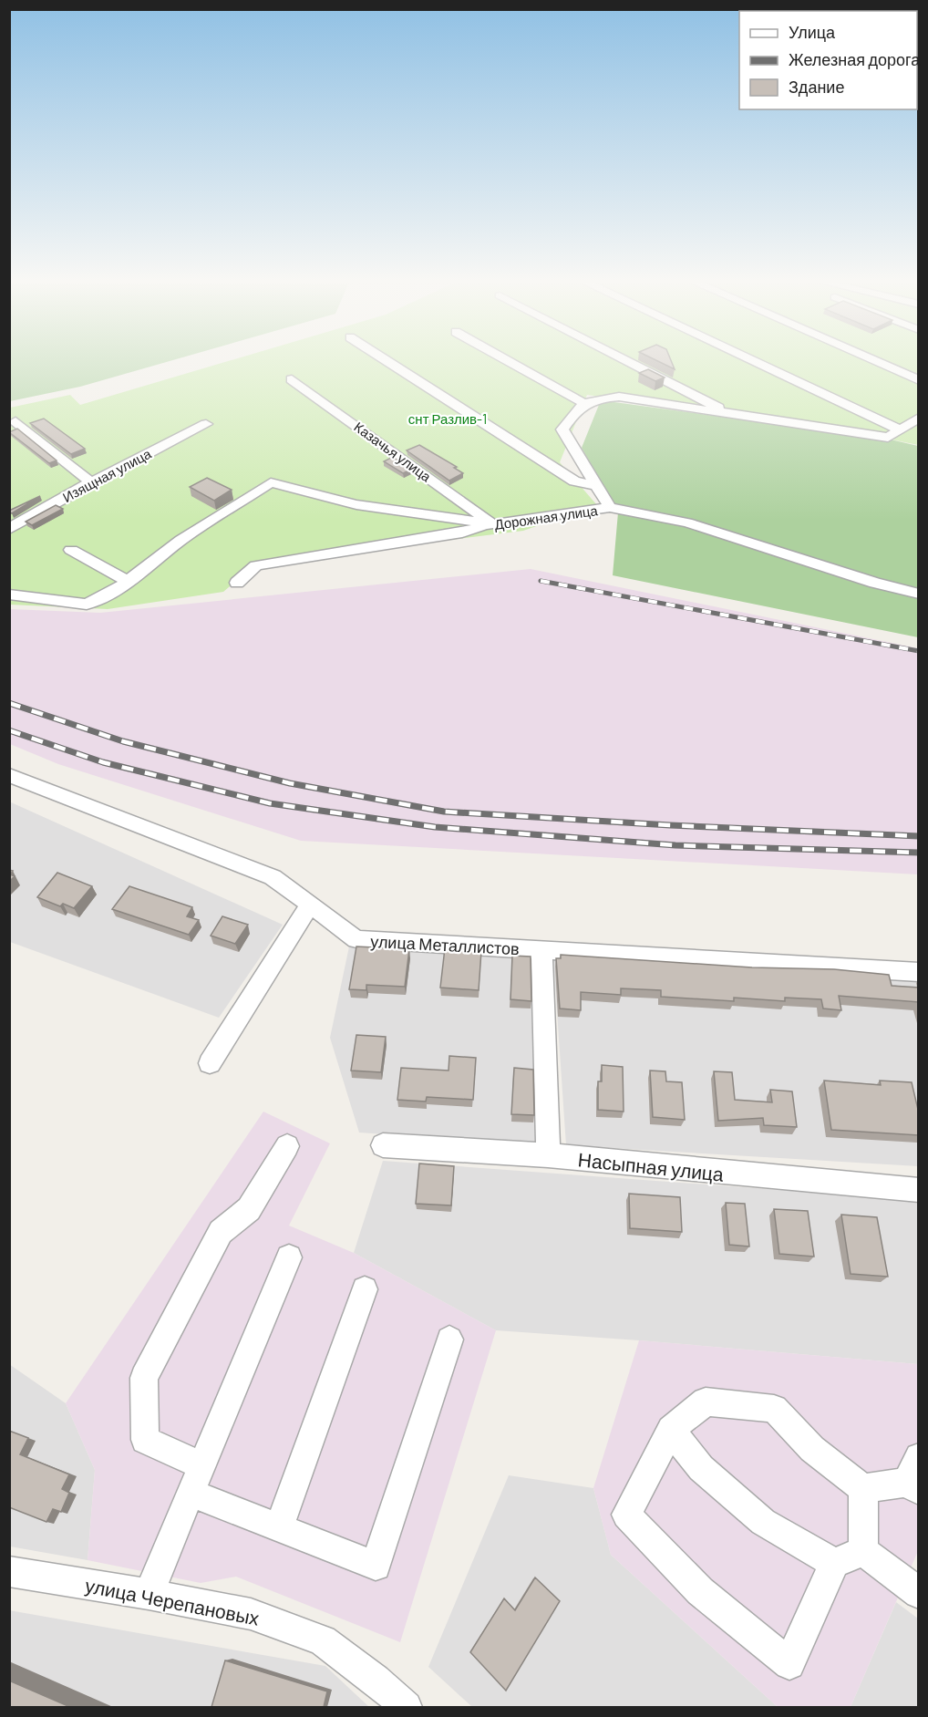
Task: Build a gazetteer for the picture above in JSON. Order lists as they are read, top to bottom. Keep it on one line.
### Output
{"streets":{"street":["Казачья улица","Изящная улица","Дорожная улица","улица Металлистов","Насыпная улица","улица Черепановых"]},"crossings":[["Казачья улица","Дорожная улица"]],"parks":["снт Разлив-1"],"legend":["Улица","Железная дорога","Здание"]}
